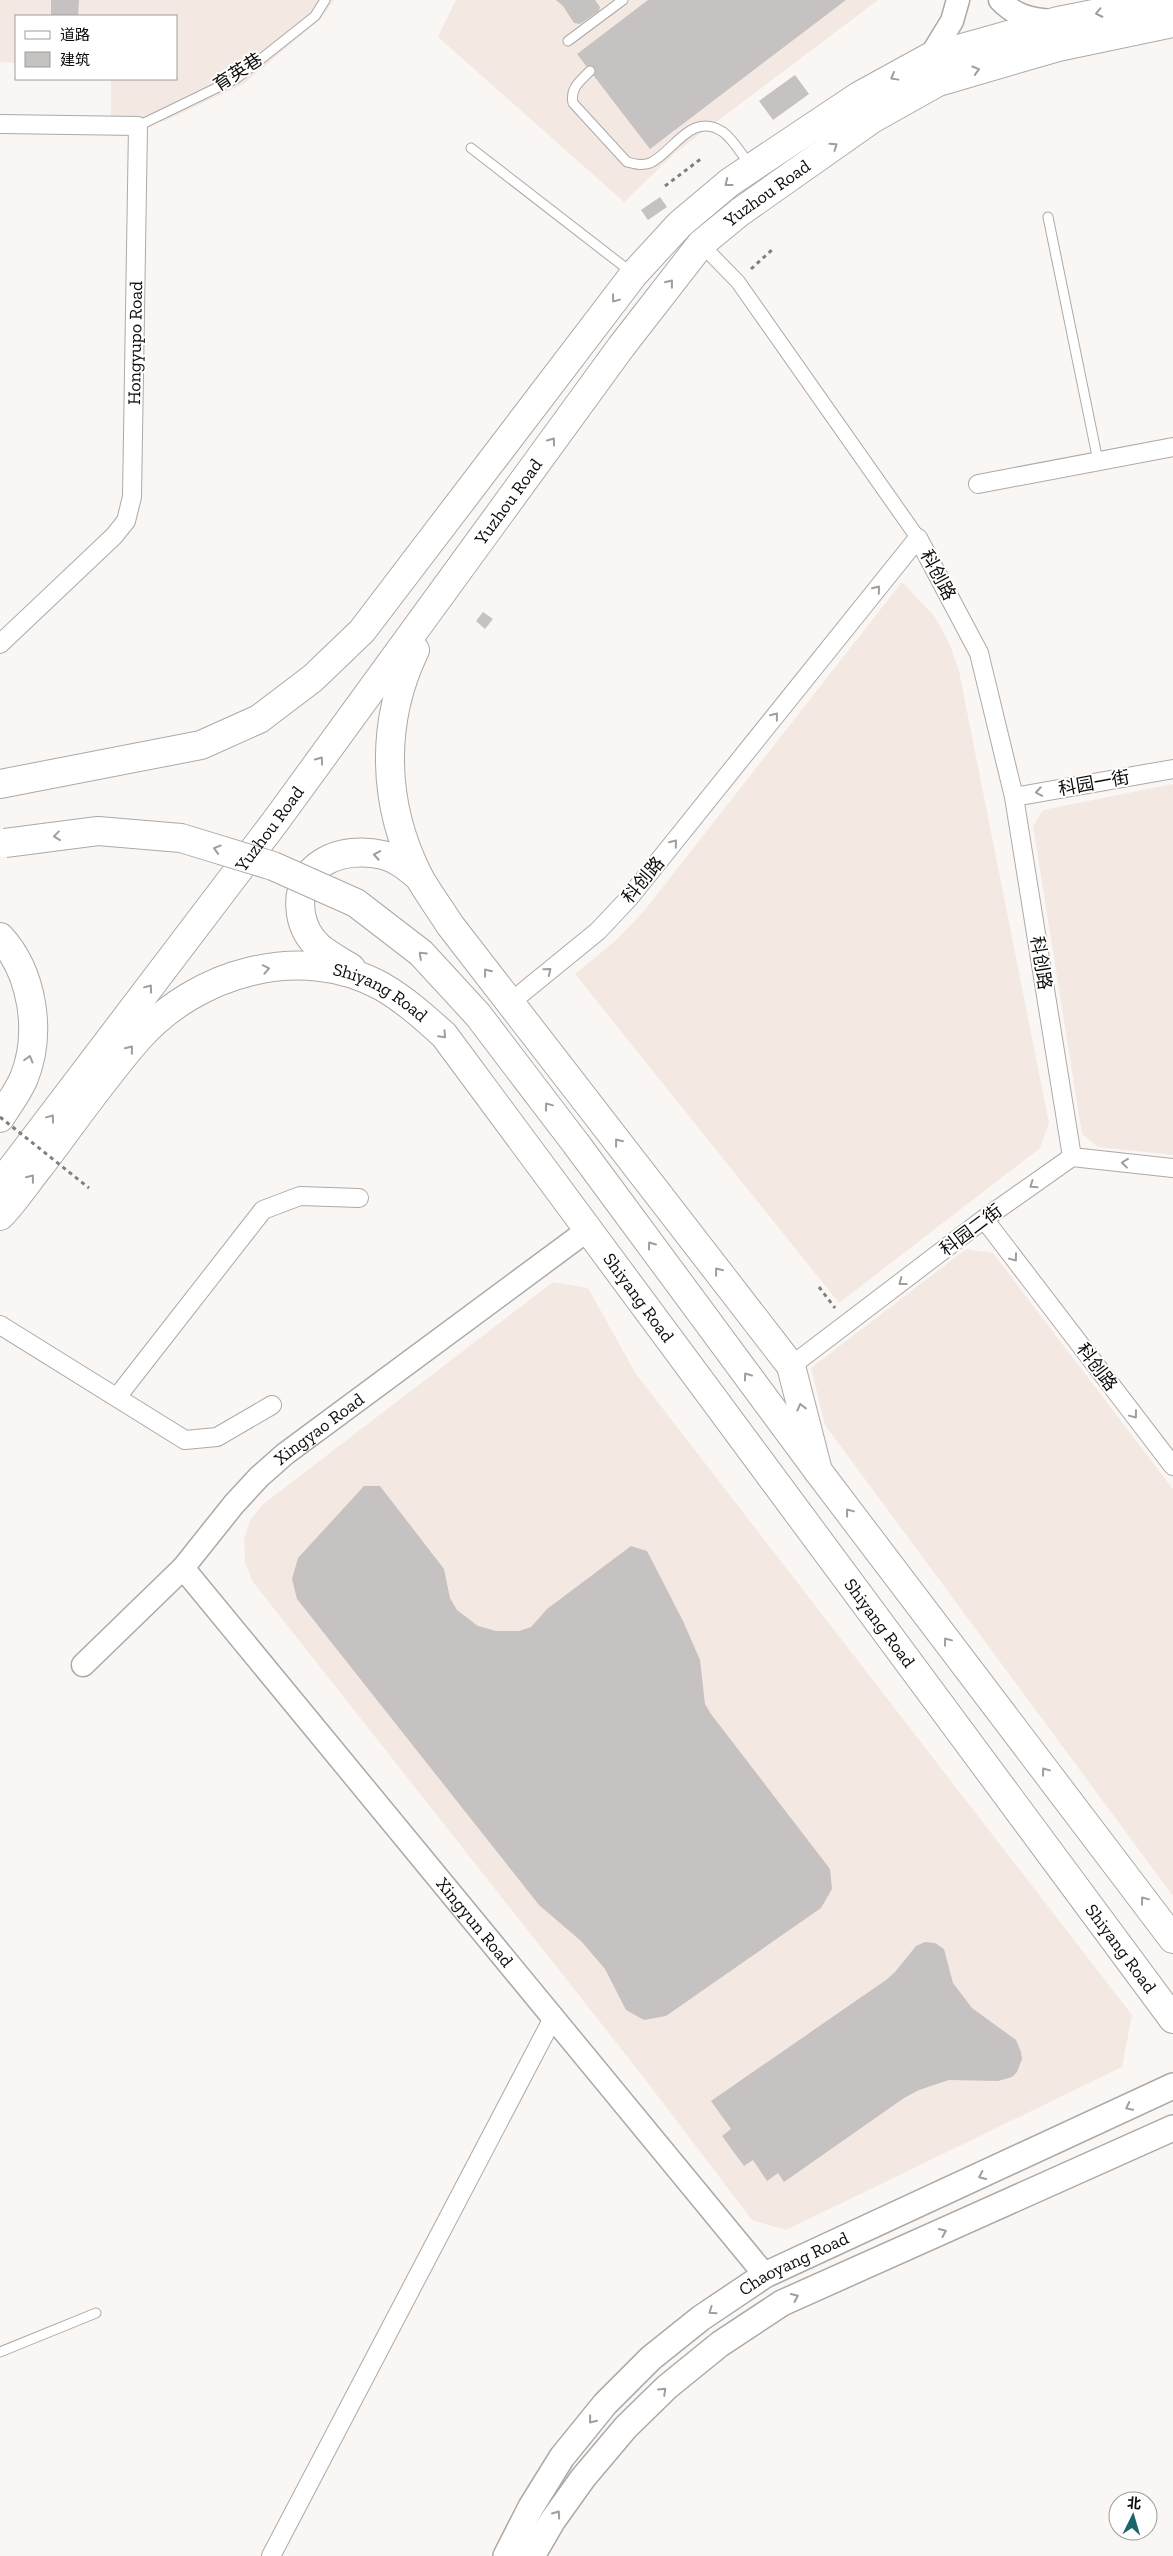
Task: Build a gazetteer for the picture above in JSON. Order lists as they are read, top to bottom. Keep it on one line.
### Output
{"streets":{"main road":["Yuzhou Road","Shiyang Road","Chaoyang Road"],"street":["Hongyupo Road","科创路","科园一街","科园二街","Xingyao Road","Xingyun Road"],"lane":["育英巷"]},"crossings":[["育英巷","Hongyupo Road"],["科创路","科园一街"],["科创路","科园二街"],["Shiyang Road","Xingyao Road"],["Xingyao Road","Xingyun Road"],["Xingyun Road","Chaoyang Road"]],"one_way":["科园一街","科园二街"],"legend":["道路","建筑"],"north":"top"}
